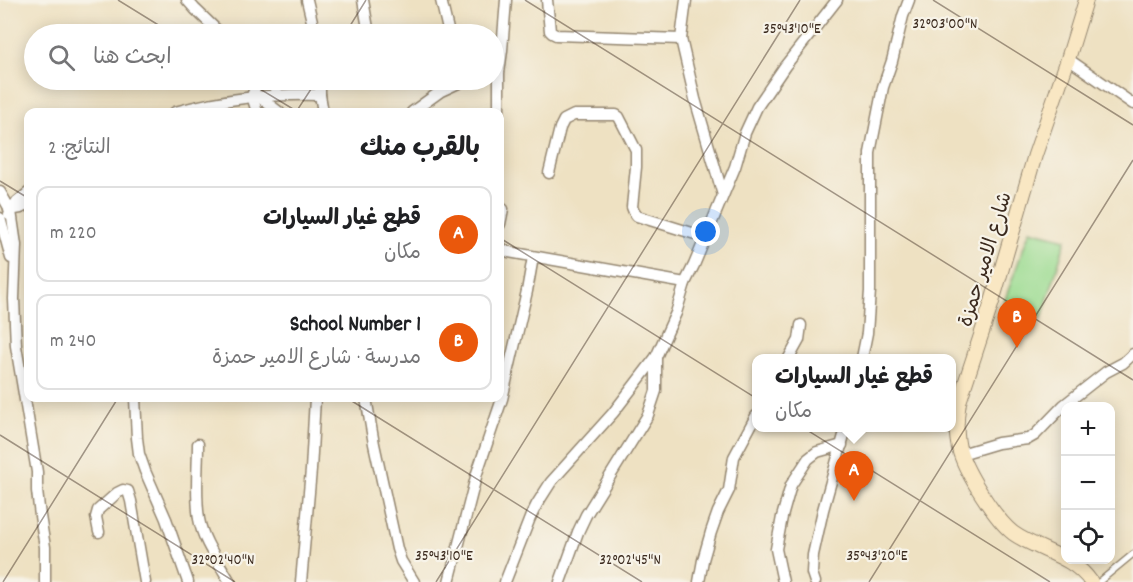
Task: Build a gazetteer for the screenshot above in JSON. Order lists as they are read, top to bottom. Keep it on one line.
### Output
{"streets":{"main road":["شارع الامير حمزة"]},"page":{"search":"ابحث هنا","heading":["بالقرب منك","النتائج: 2"],"list":[{"mark":"A","name":"قطع غيار السيارات","note":"مكان","value":"220 m"},{"mark":"B","name":"School Number 1","note":"مدرسة · شارع الامير حمزة","value":"240 m"}],"pins":["B","A"],"popup":["قطع غيار السيارات","مكان"],"map_buttons":["+","−"]},"coordinates":["32°03'00\"N","35°43'10\"E","35°43'20\"E","32°02'40\"N","32°02'45\"N"]}
